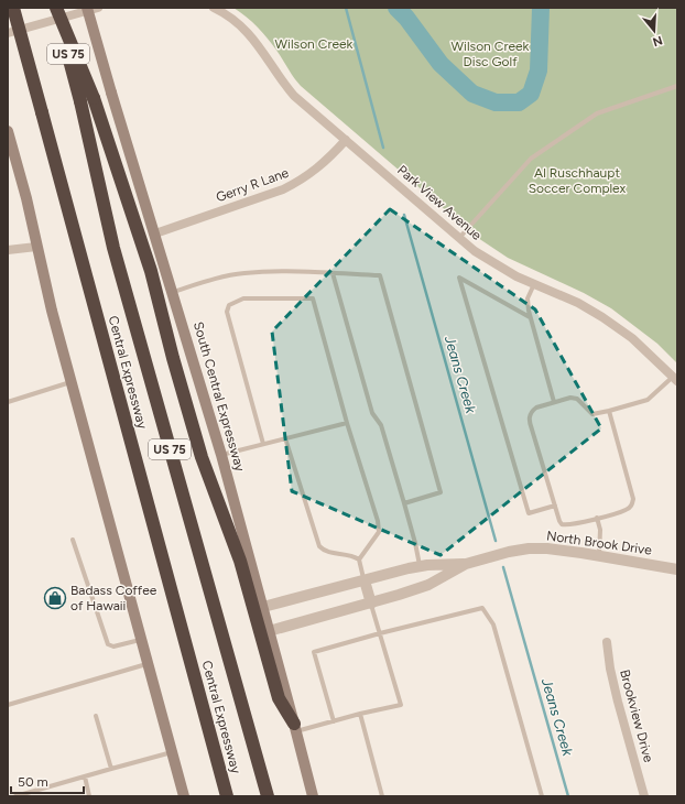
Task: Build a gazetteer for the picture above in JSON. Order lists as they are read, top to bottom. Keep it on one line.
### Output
{"streets":{"highway":["US 75","Central Expressway"],"main road":["South Central Expressway"],"street":["Gerry R Lane","Park View Avenue","North Brook Drive","Brookview Drive"]},"crossings":[["Gerry R Lane","Park View Avenue"],["Gerry R Lane","South Central Expressway"],["South Central Expressway","North Brook Drive"]],"water":["Jeans Creek"],"parks":["Wilson Creek","Wilson Creek Disc Golf","Al Ruschhaupt Soccer Complex"],"places":{"shop":["Badass Coffee of Hawaii"]},"scale_bar":"50 m","north":"bottom"}
